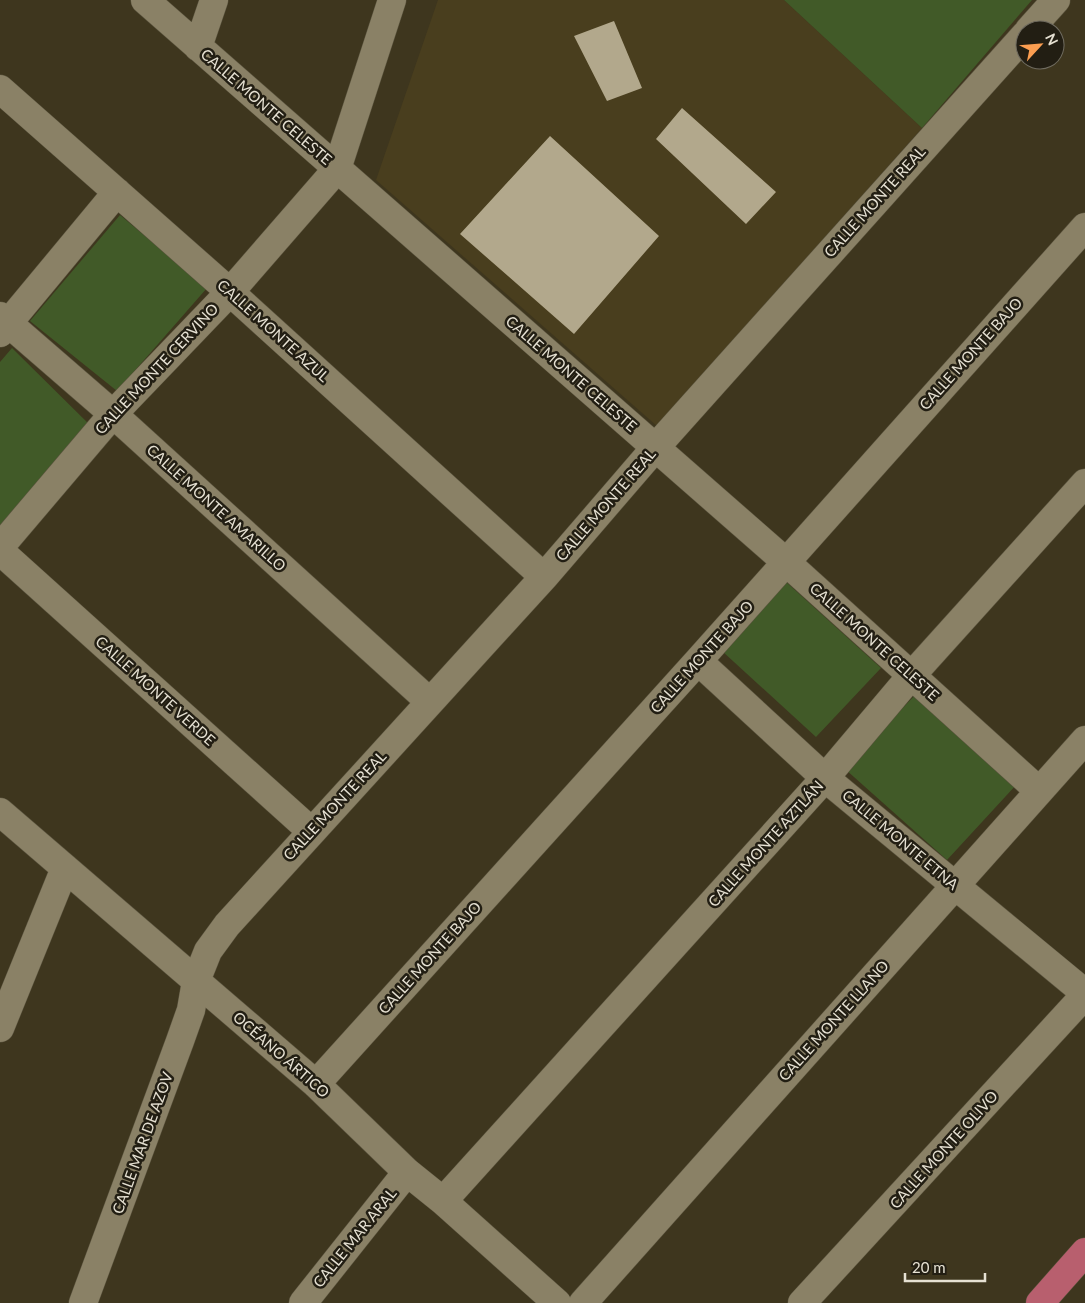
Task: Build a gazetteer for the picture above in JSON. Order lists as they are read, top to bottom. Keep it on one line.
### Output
{"streets":{"street":["CALLE MONTE CELESTE","CALLE MONTE REAL","CALLE MONTE AZUL","CALLE MONTE BAJO","CALLE MONTE CERVINO","CALLE MONTE AMARILLO","CALLE MONTE VERDE","CALLE MONTE ETNA","CALLE MONTE AZTLÁN","CALLE MONTE LLANO","OCÉANO ÁRTICO","CALLE MAR DE AZOV","CALLE MONTE OLIVO","CALLE MAR ARAL"]},"crossings":[["CALLE MONTE CELESTE","CALLE MONTE REAL"],["CALLE MONTE CELESTE","CALLE MONTE BAJO"],["CALLE MONTE CELESTE","CALLE MONTE CERVINO"],["CALLE MONTE CELESTE","CALLE MONTE AZTLÁN"],["CALLE MONTE CELESTE","CALLE MONTE LLANO"],["CALLE MONTE REAL","CALLE MONTE AZUL"],["CALLE MONTE REAL","CALLE MONTE AMARILLO"],["CALLE MONTE REAL","CALLE MONTE VERDE"],["CALLE MONTE REAL","OCÉANO ÁRTICO"],["CALLE MONTE REAL","CALLE MAR DE AZOV"],["CALLE MONTE AZUL","CALLE MONTE CERVINO"],["CALLE MONTE BAJO","CALLE MONTE ETNA"],["CALLE MONTE BAJO","OCÉANO ÁRTICO"],["CALLE MONTE CERVINO","CALLE MONTE AMARILLO"],["CALLE MONTE CERVINO","CALLE MONTE VERDE"],["CALLE MONTE ETNA","CALLE MONTE AZTLÁN"],["CALLE MONTE ETNA","CALLE MONTE LLANO"],["CALLE MONTE ETNA","CALLE MONTE OLIVO"],["CALLE MONTE AZTLÁN","OCÉANO ÁRTICO"],["OCÉANO ÁRTICO","CALLE MAR DE AZOV"],["OCÉANO ÁRTICO","CALLE MAR ARAL"]],"scale_bar":"20 m","north":"top right"}
